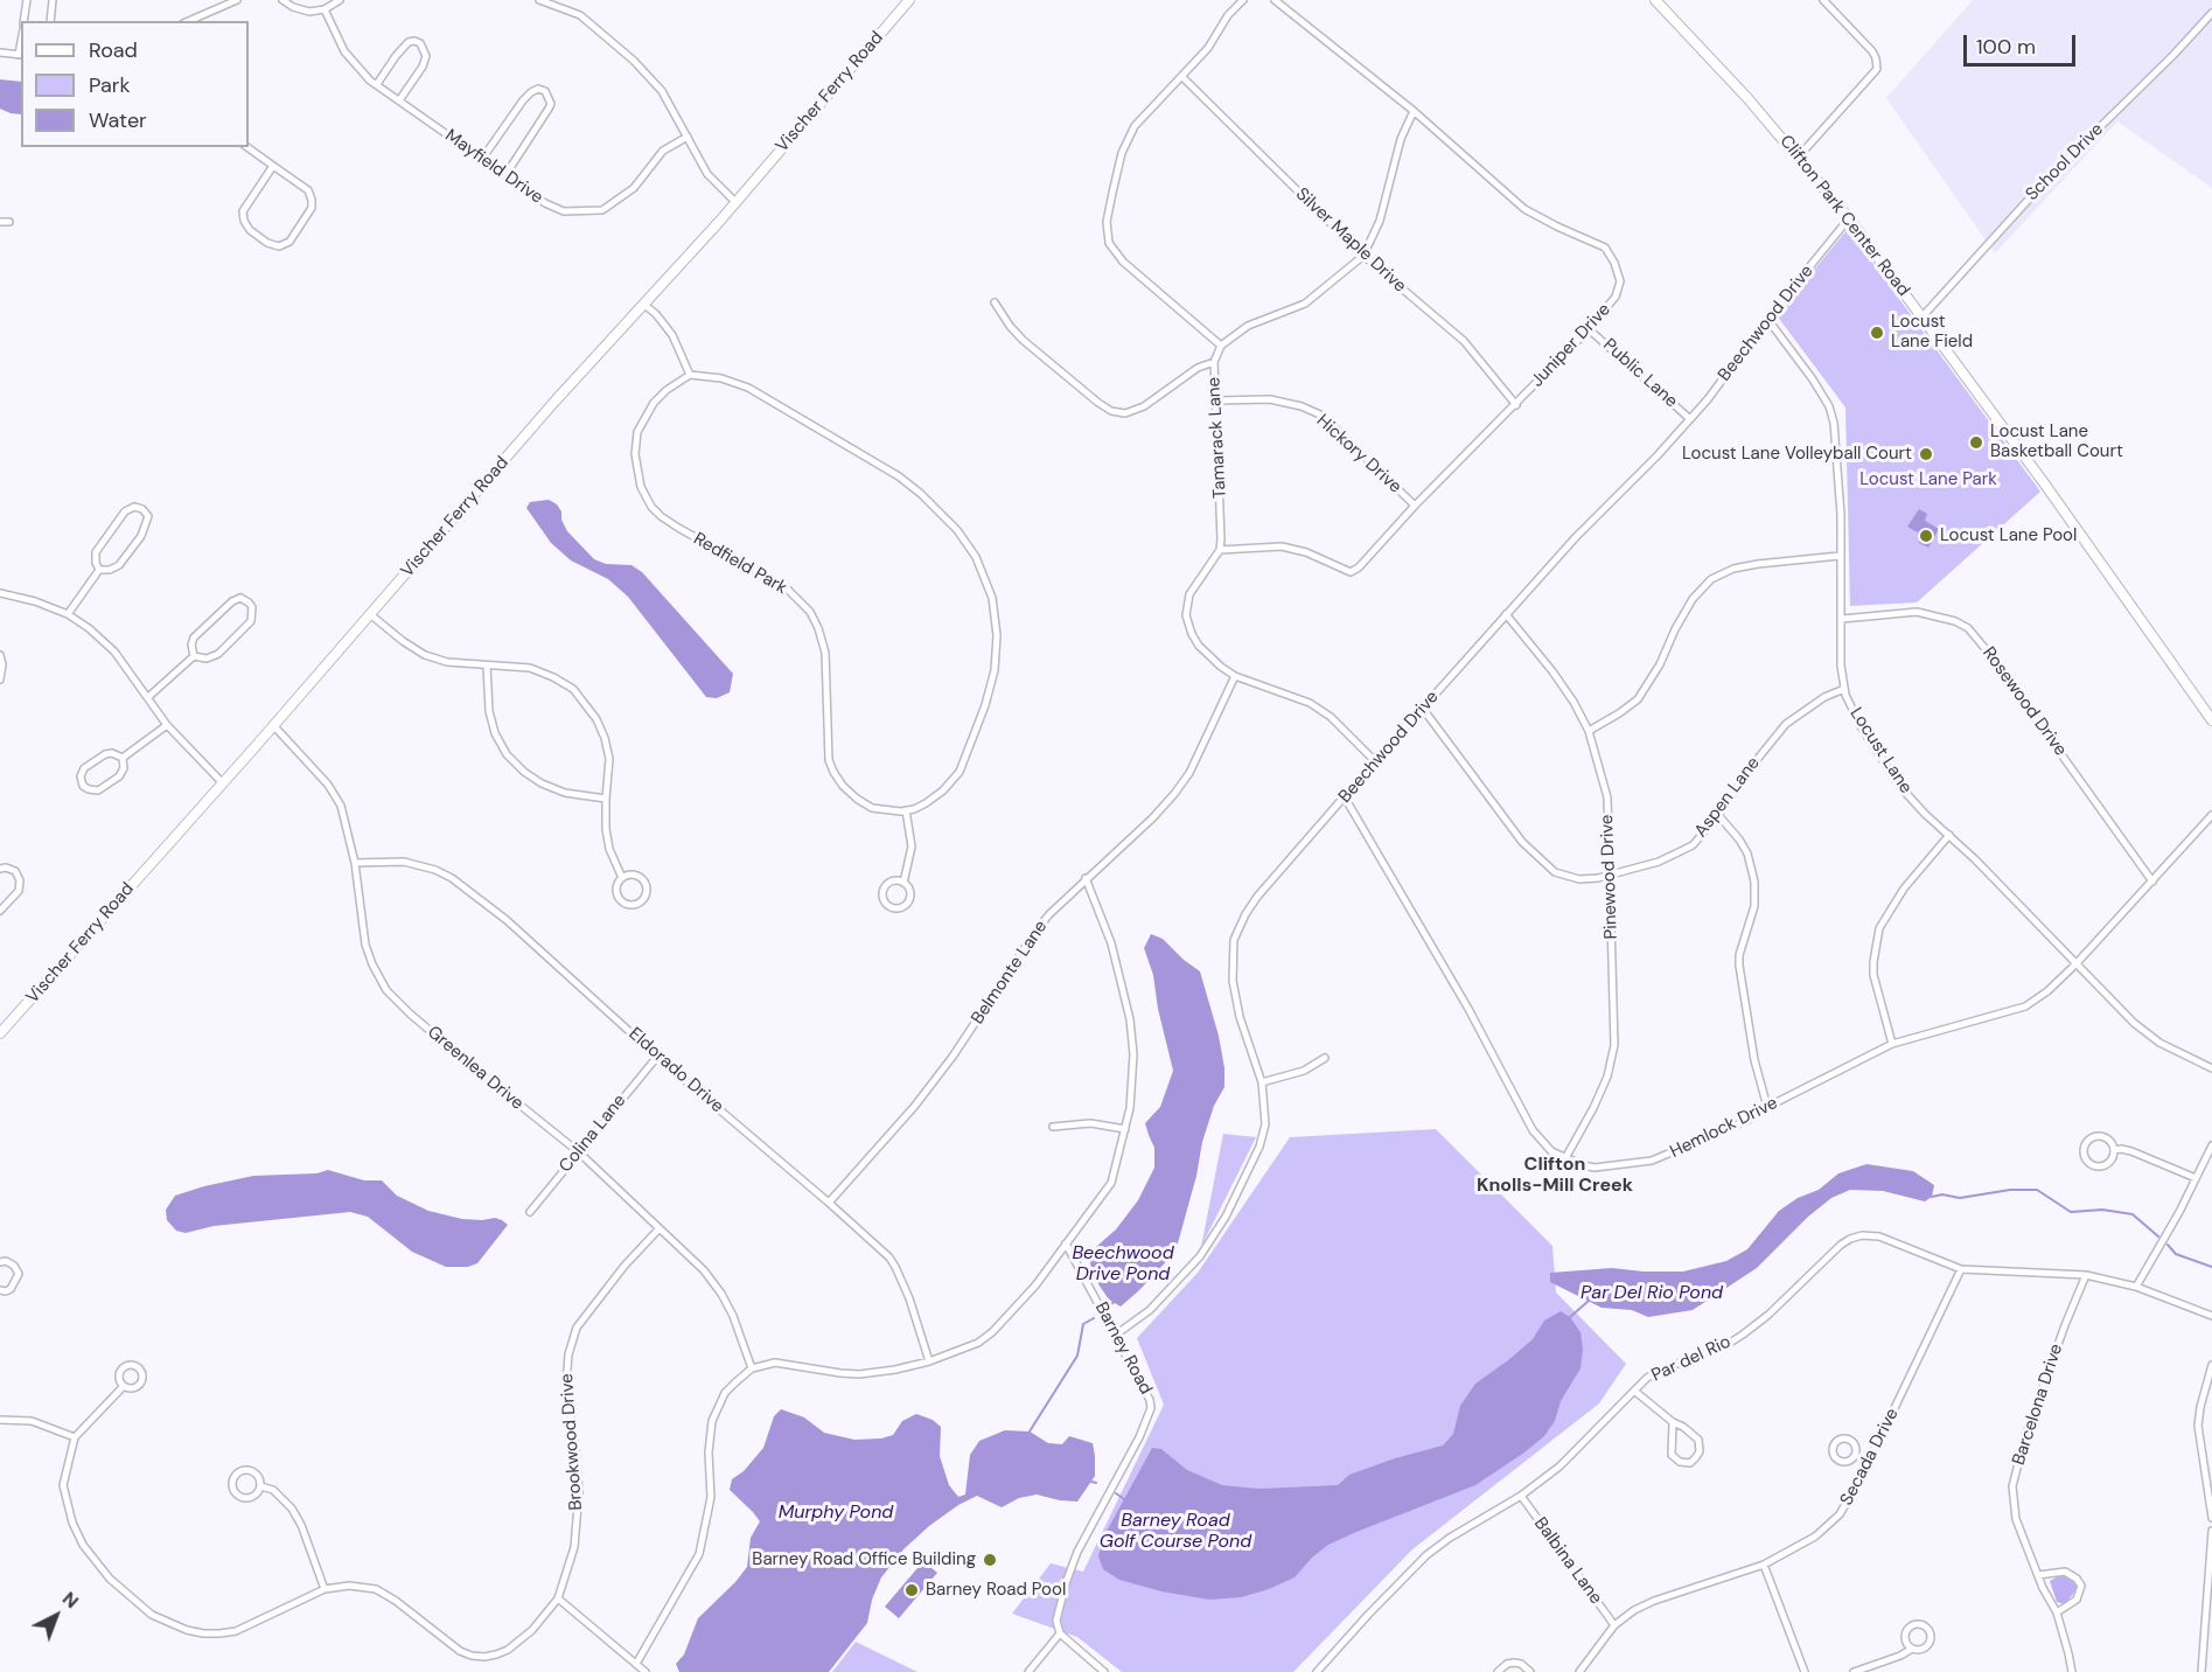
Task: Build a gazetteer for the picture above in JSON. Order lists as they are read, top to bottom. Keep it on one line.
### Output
{"streets":{"street":["Vischer Ferry Road","School Drive","Mayfield Drive","Clifton Park Center Road","Silver Maple Drive","Beechwood Drive","Juniper Drive","Public Lane","Tamarack Lane","Hickory Drive","Redfield Park","Rosewood Drive","Locust Lane","Aspen Lane","Pinewood Drive","Belmonte Lane","Greenlea Drive","Eldorado Drive","Hemlock Drive","Colina Lane","Barney Road","Par del Rio","Barcelona Drive","Brookwood Drive","Secada Drive","Balbina Lane"]},"crossings":[["Vischer Ferry Road","Greenlea Drive"],["School Drive","Clifton Park Center Road"],["Clifton Park Center Road","Beechwood Drive"],["Silver Maple Drive","Juniper Drive"],["Beechwood Drive","Public Lane"],["Beechwood Drive","Locust Lane"],["Beechwood Drive","Aspen Lane"],["Beechwood Drive","Pinewood Drive"],["Beechwood Drive","Hemlock Drive"],["Beechwood Drive","Barney Road"],["Juniper Drive","Public Lane"],["Juniper Drive","Tamarack Lane"],["Juniper Drive","Hickory Drive"],["Tamarack Lane","Hickory Drive"],["Rosewood Drive","Locust Lane"],["Rosewood Drive","Hemlock Drive"],["Locust Lane","Aspen Lane"],["Locust Lane","Hemlock Drive"],["Aspen Lane","Pinewood Drive"],["Pinewood Drive","Hemlock Drive"],["Belmonte Lane","Eldorado Drive"],["Greenlea Drive","Eldorado Drive"],["Greenlea Drive","Colina Lane"],["Greenlea Drive","Brookwood Drive"],["Eldorado Drive","Colina Lane"],["Par del Rio","Barcelona Drive"],["Par del Rio","Secada Drive"],["Par del Rio","Balbina Lane"],["Secada Drive","Balbina Lane"]],"districts":["Clifton Knolls-Mill Creek"],"water":["Beechwood Drive Pond","Par Del Rio Pond","Murphy Pond","Barney Road Golf Course Pond"],"parks":["Locust Lane Park"],"places":["Locust Lane Field","Locust Lane Basketball Court","Locust Lane Volleyball Court","Locust Lane Pool","Barney Road Office Building","Barney Road Pool"],"legend":["Road","Park","Water"],"scale_bar":"100 m","north":"top right"}
